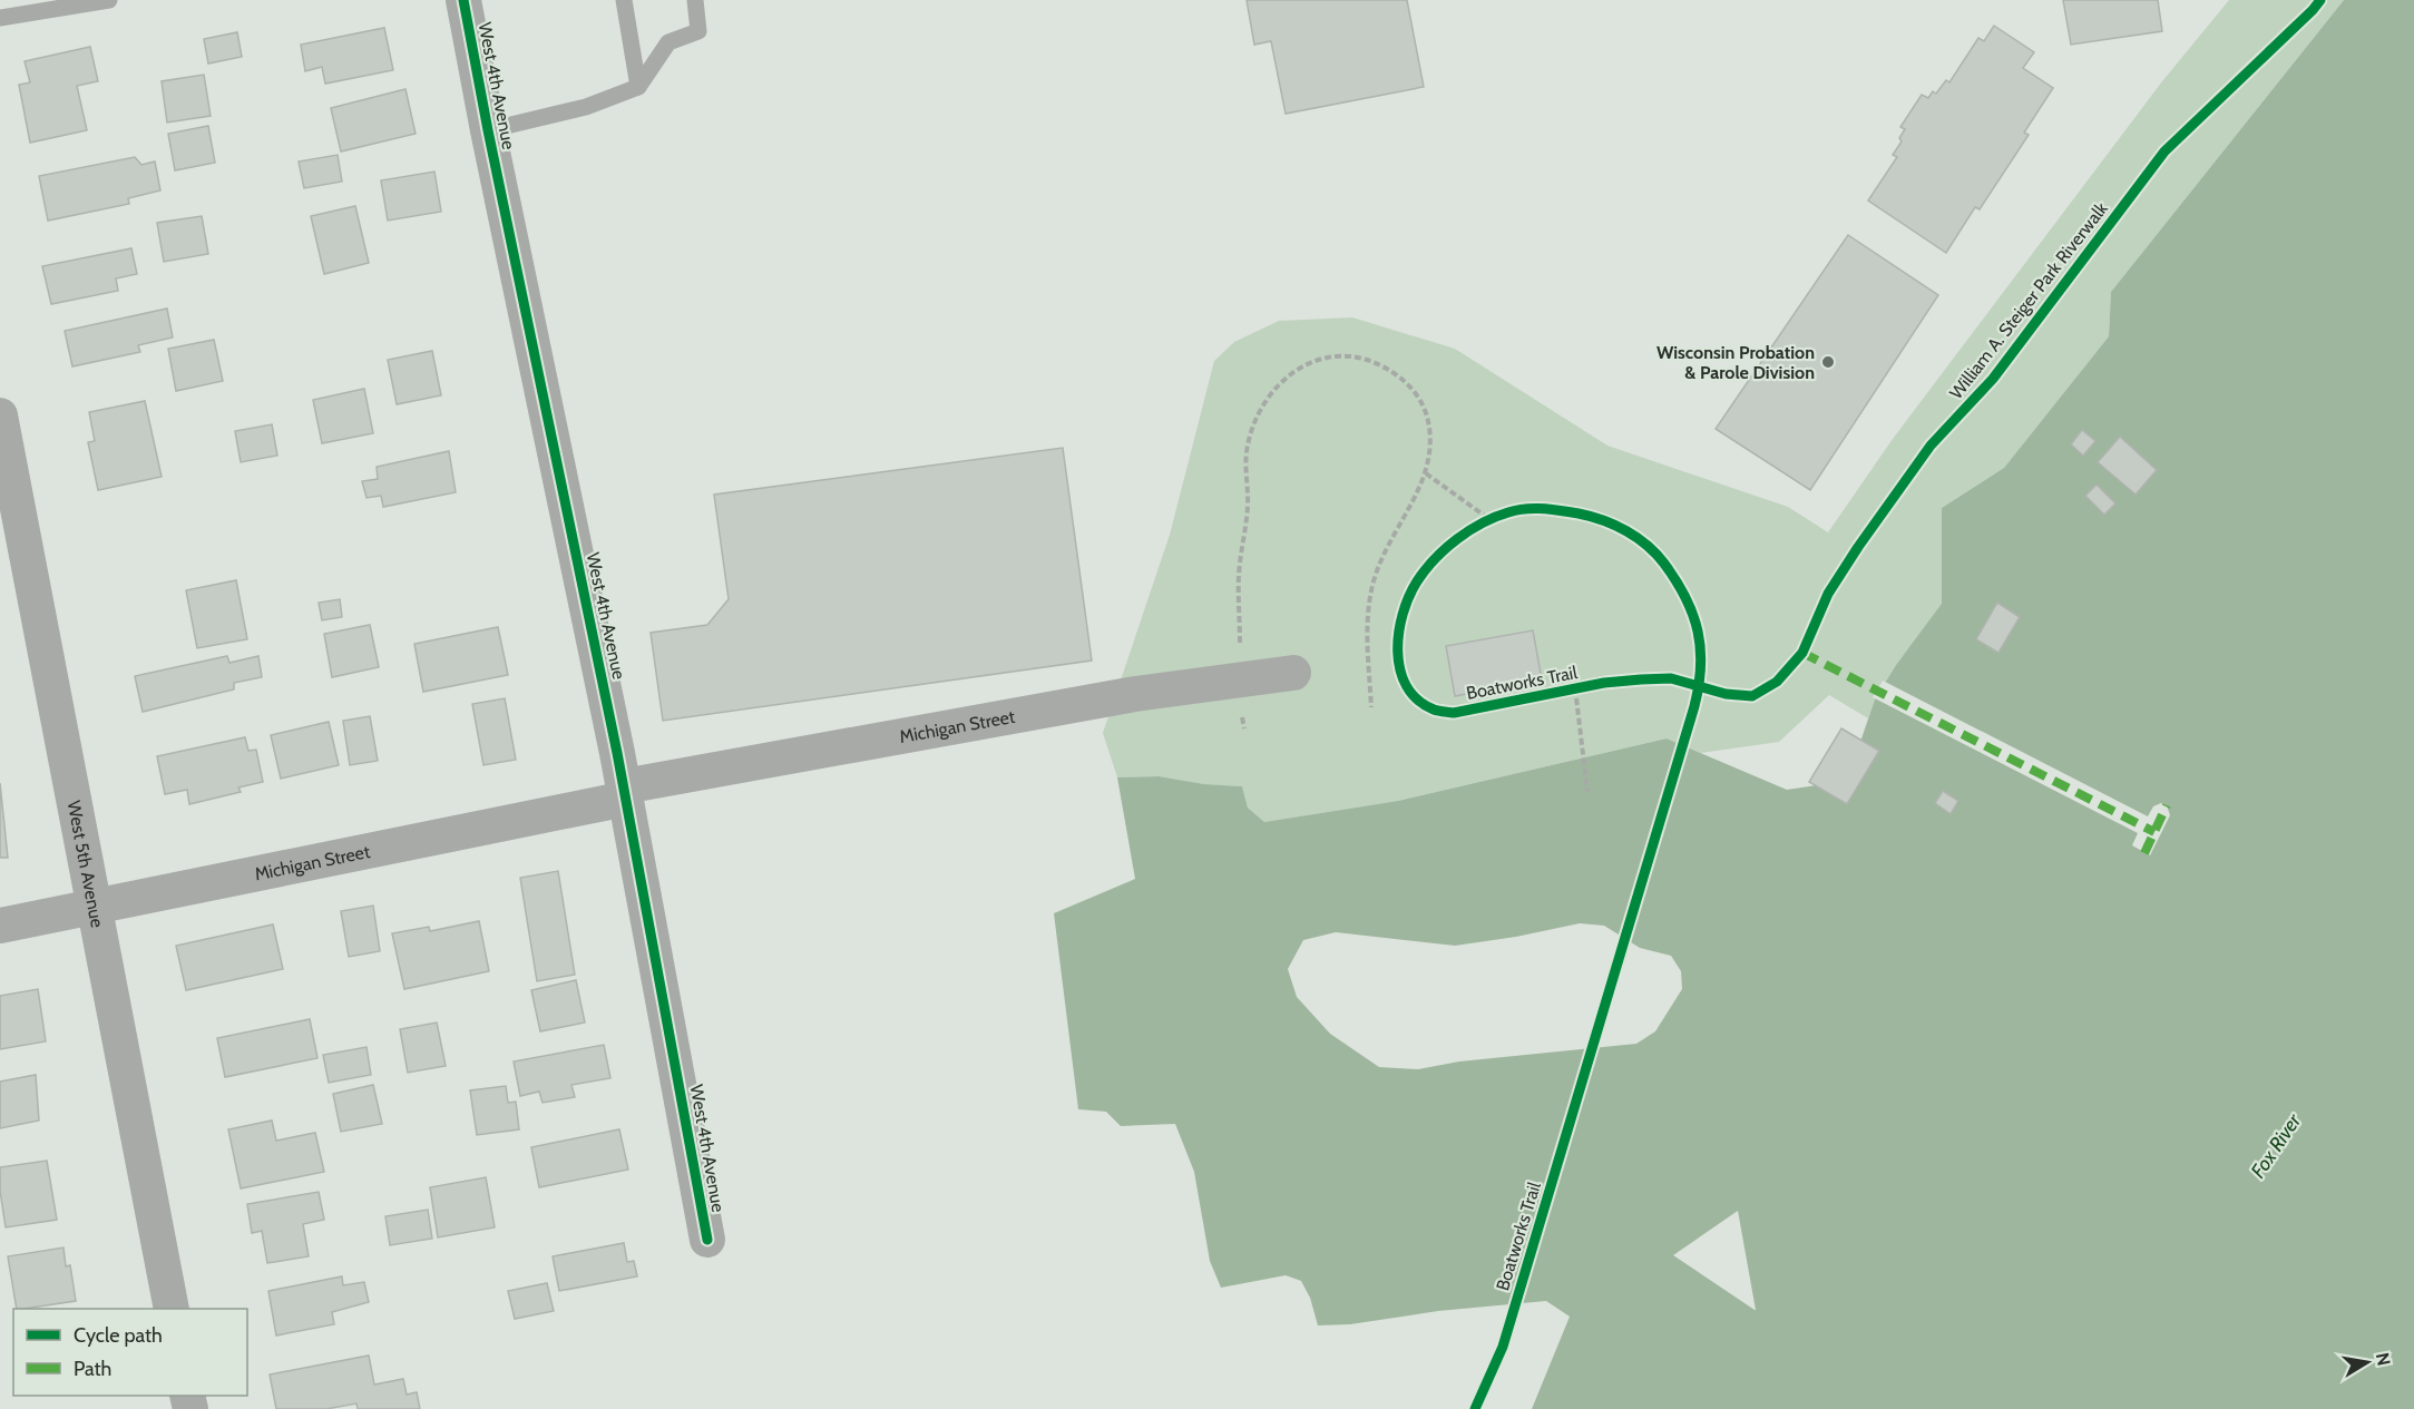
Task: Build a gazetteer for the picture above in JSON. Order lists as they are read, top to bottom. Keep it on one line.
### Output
{"streets":{"street":["West 4th Avenue","Michigan Street","West 5th Avenue"],"path":["Boatworks Trail"],"cycle path":["William A. Steiger Park Riverwalk"]},"crossings":[["West 4th Avenue","Michigan Street"],["Michigan Street","West 5th Avenue"]],"water":["Fox River"],"places":["Wisconsin Probation & Parole Division"],"legend":["Cycle path","Path"],"north":"right"}
